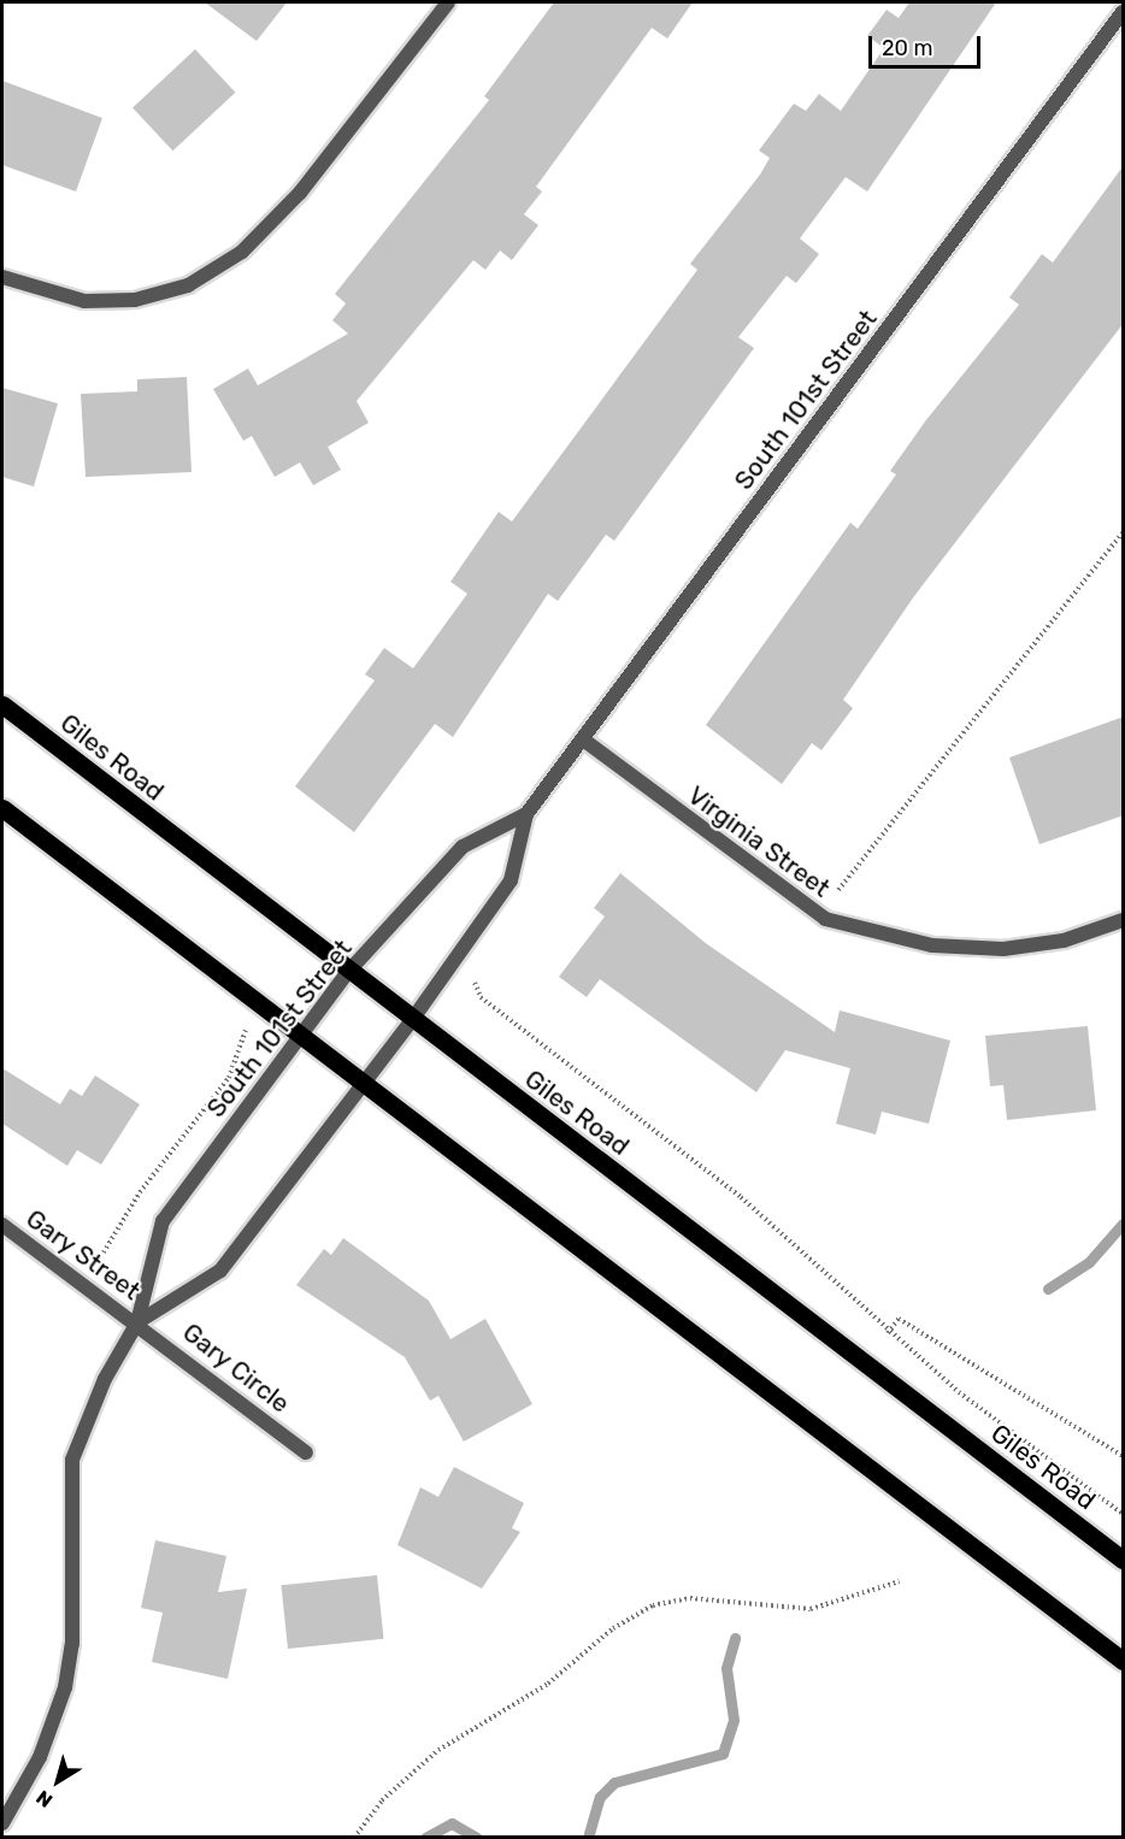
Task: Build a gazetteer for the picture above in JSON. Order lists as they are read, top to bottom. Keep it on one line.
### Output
{"streets":{"main road":["Giles Road"],"street":["South 101st Street","Virginia Street","Gary Street","Gary Circle"]},"crossings":[["South 101st Street","Giles Road"],["South 101st Street","Virginia Street"],["South 101st Street","Gary Street"],["South 101st Street","Gary Circle"],["Gary Street","Gary Circle"]],"scale_bar":"20 m","north":"bottom left"}
